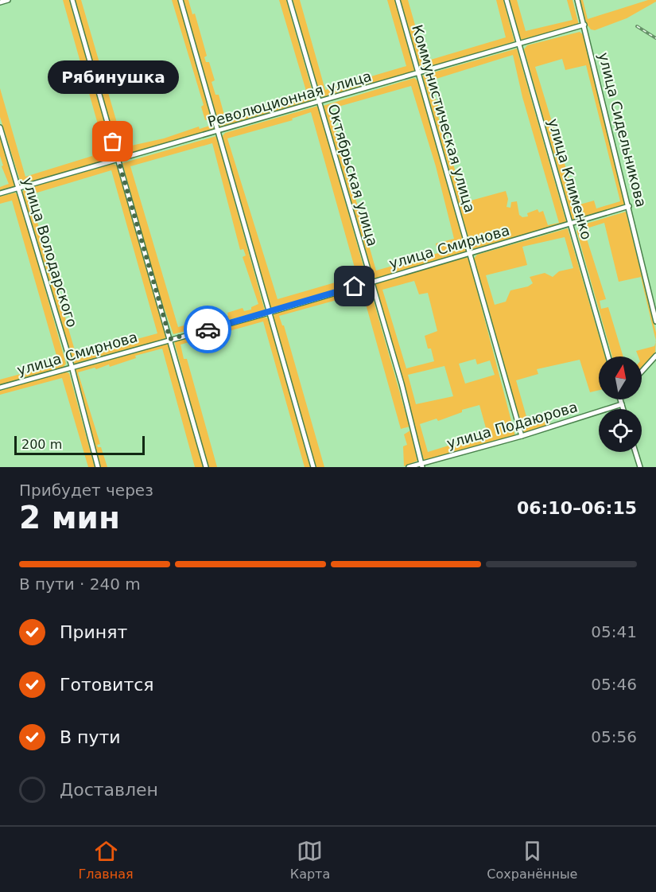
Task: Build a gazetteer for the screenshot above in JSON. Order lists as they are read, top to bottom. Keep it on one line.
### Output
{"streets":{"street":["Революционная улица","Коммунистическая улица","улица Сидельникова","Октябрьская улица","улица Клименко","улица Смирнова","улица Володарского","улица Подаюрова"]},"crossings":[["Революционная улица","Коммунистическая улица"],["Революционная улица","улица Сидельникова"],["Революционная улица","Октябрьская улица"],["Революционная улица","улица Клименко"],["Революционная улица","улица Володарского"],["Коммунистическая улица","улица Смирнова"],["Коммунистическая улица","улица Подаюрова"],["улица Сидельникова","улица Смирнова"],["Октябрьская улица","улица Смирнова"],["Октябрьская улица","улица Подаюрова"],["улица Клименко","улица Смирнова"],["улица Смирнова","улица Володарского"]],"places":["Рябинушка"],"scale_bar":"200 m","north":"top","page":{"bubble":"Рябинушка","scale":"200 m","heading":["2 мин","Прибудет через","06:10–06:15"],"bar":"В пути · 240 m","list":[["Принят","05:41"],["Готовится","05:46"],["В пути","05:56"],"Доставлен"],"tabs":["Главная","Карта","Сохранённые"]}}
